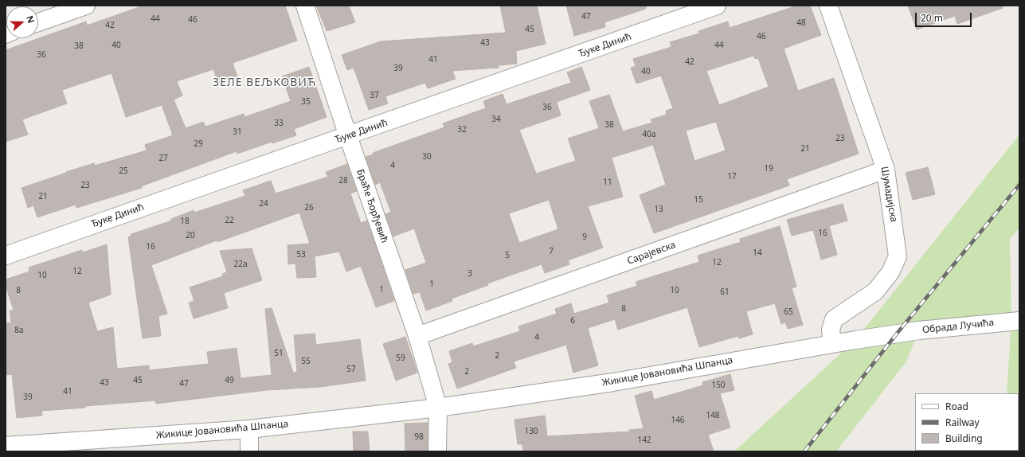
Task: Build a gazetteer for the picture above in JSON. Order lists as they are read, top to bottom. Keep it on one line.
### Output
{"streets":{"street":["Ђуке Динић","Шумадијска","Браће Ђорђевић","Сарајевска","Обрада Лучића","Жикице Јовановића Шпанца"]},"crossings":[["Ђуке Динић","Браће Ђорђевић"],["Шумадијска","Сарајевска"],["Шумадијска","Жикице Јовановића Шпанца"],["Браће Ђорђевић","Сарајевска"],["Браће Ђорђевић","Жикице Јовановића Шпанца"],["Обрада Лучића","Жикице Јовановића Шпанца"]],"districts":["ЗЕЛЕ ВЕЉКОВИЋ"],"house_numbers":["47","44","46","48","42","45","46","43","40","44","38","36","41","42","39","40","37","35","36","34","33","38","32","31","40a","23","29","21","30","27","4","19","25","17","28","11","23","21","15","24","26","13","22","18","16","20","9","16","7","14","53","5","12","22a","12","3","10","1","1","8","10","61","8","65","6","8a","4","51","2","59","55","57","2","45","49","43","47","150","41","39","148","146","130","98","142"],"legend":["Road","Railway","Building"],"scale_bar":"20 m","north":"right"}
